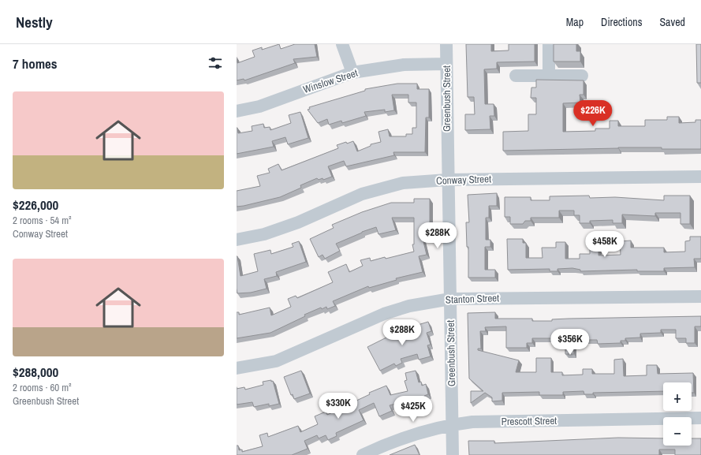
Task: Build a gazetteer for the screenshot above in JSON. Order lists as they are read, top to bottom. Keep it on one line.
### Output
{"streets":{"street":["Winslow Street","Greenbush Street","Conway Street","Stanton Street","Prescott Street"]},"crossings":[["Winslow Street","Greenbush Street"],["Greenbush Street","Conway Street"],["Greenbush Street","Stanton Street"],["Greenbush Street","Prescott Street"]],"page":{"header":"Nestly","nav":["Map","Directions","Saved"],"heading":"7 homes","list":[{"name":"$226,000","note":"2 rooms · 54 m² · Conway Street"},{"name":"$288,000","note":"2 rooms · 60 m² · Greenbush Street"}],"price":["$226K","$288K","$458K","$288K","$356K","$330K","$425K"],"map_buttons":["+","−"]}}
